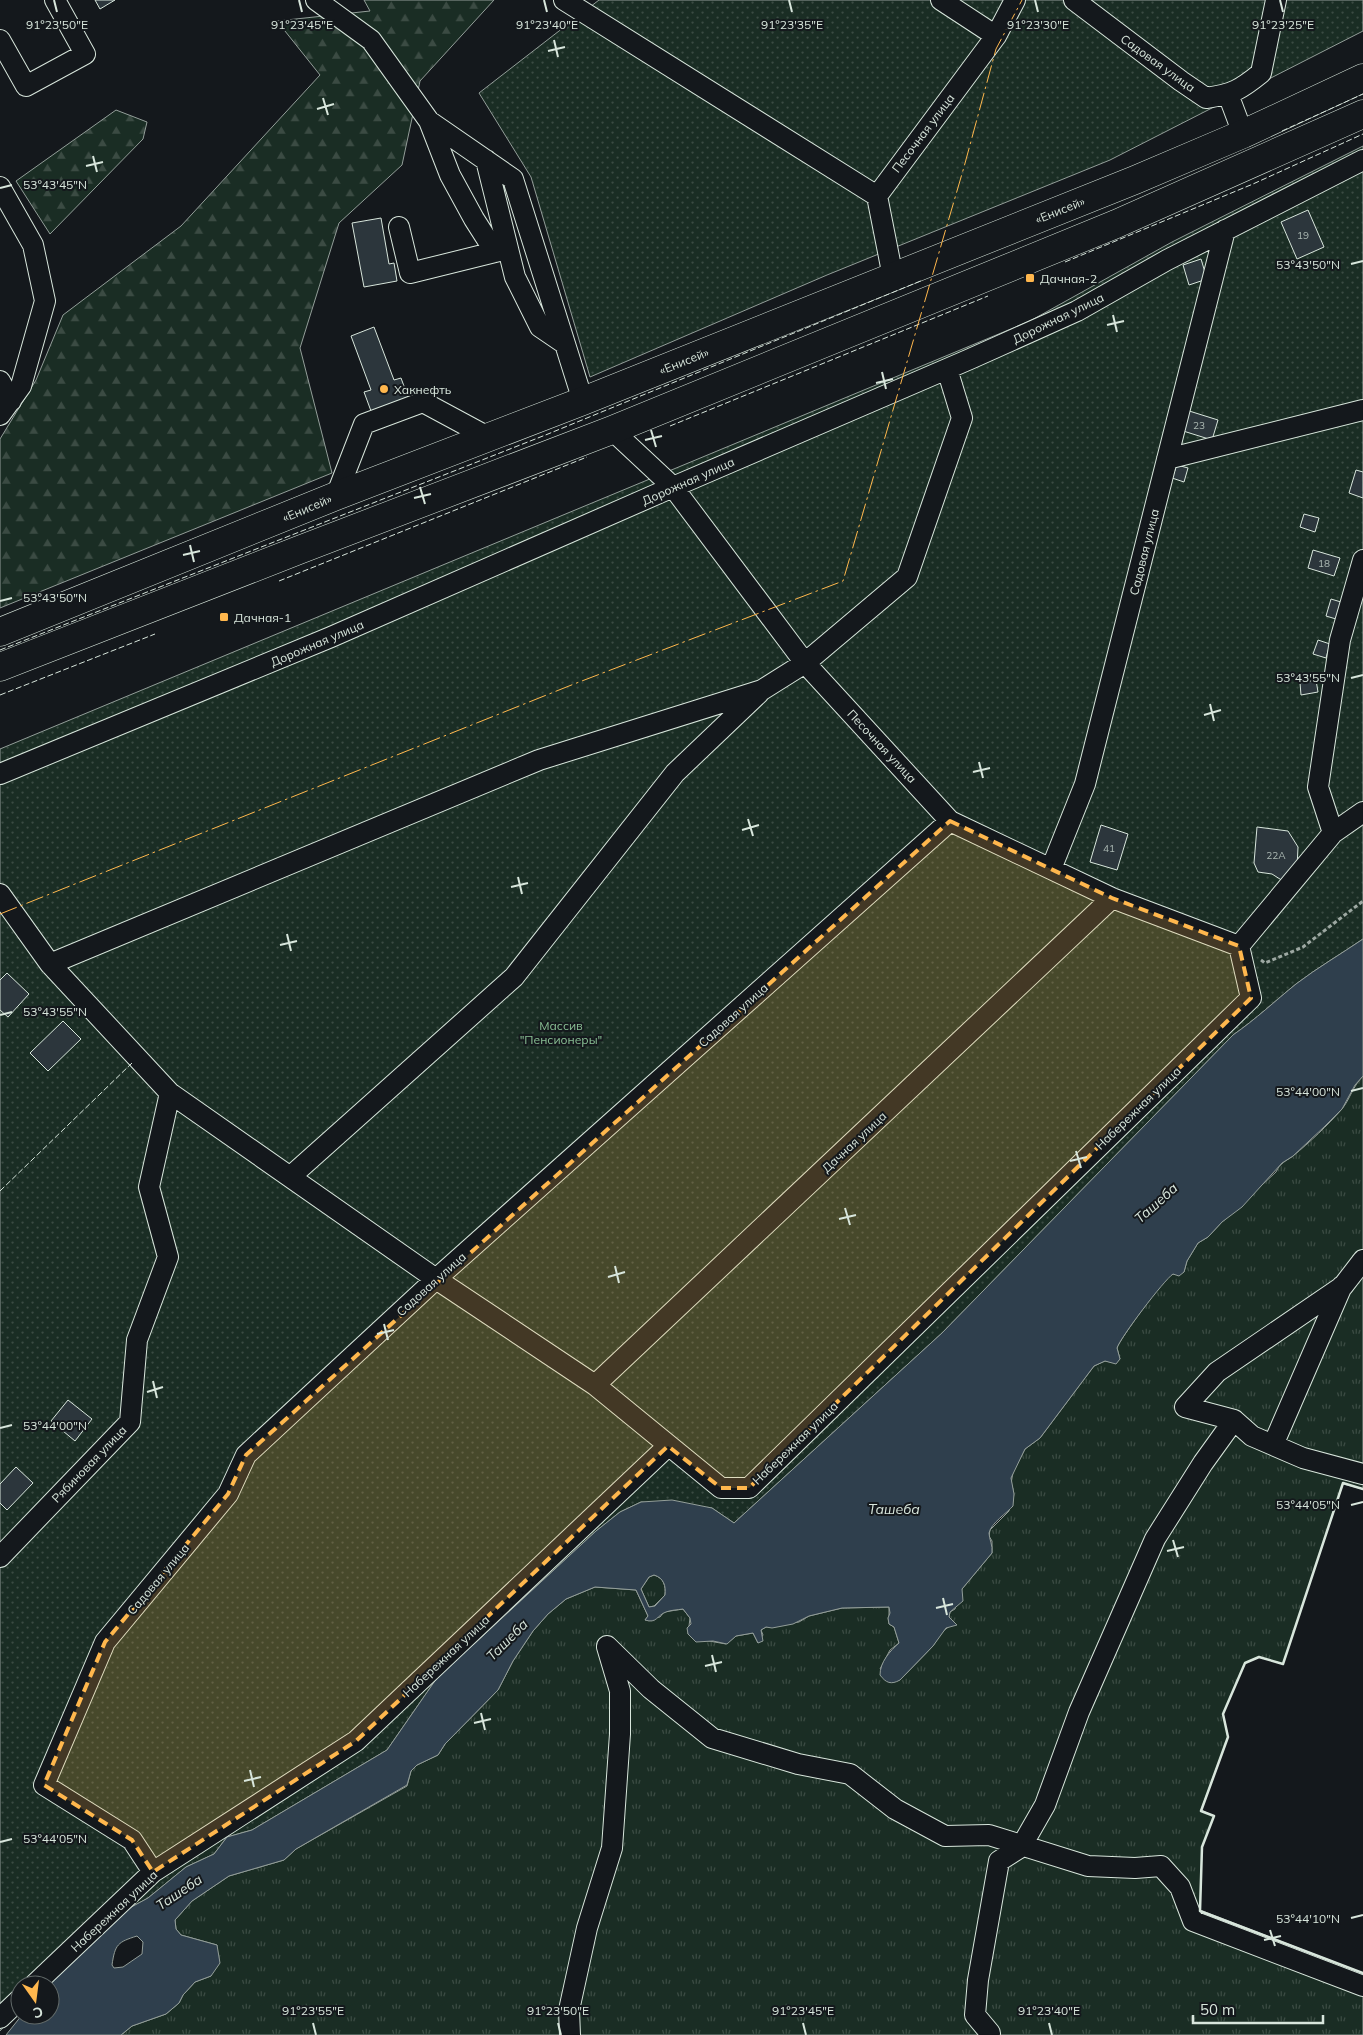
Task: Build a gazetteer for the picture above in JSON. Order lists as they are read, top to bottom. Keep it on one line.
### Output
{"streets":{"highway":["«Енисей»"],"street":["Садовая улица","Песочная улица","Дорожная улица","Набережная улица","Дачная улица","Рябиновая улица"]},"crossings":[["Садовая улица","Песочная улица"],["Садовая улица","Дорожная улица"],["Садовая улица","Набережная улица"],["Песочная улица","Дорожная улица"],["Песочная улица","Набережная улица"],["Песочная улица","Дачная улица"]],"water":["Ташеба"],"parks":["Массив \"Пенсионеры\""],"places":{"transit":["Дачная-2","Дачная-1"],"other":["Хакнефть"]},"house_numbers":["19","23","18","41","22А"],"scale_bar":"50 m","north":"bottom","coordinates":["91°23'30\"E","91°23'50\"E","91°23'45\"E","91°23'40\"E","91°23'35\"E","91°23'25\"E","53°43'45\"N","53°43'50\"N","53°43'55\"N","53°44'00\"N","53°44'05\"N","53°44'10\"N","91°23'55\"E"]}
